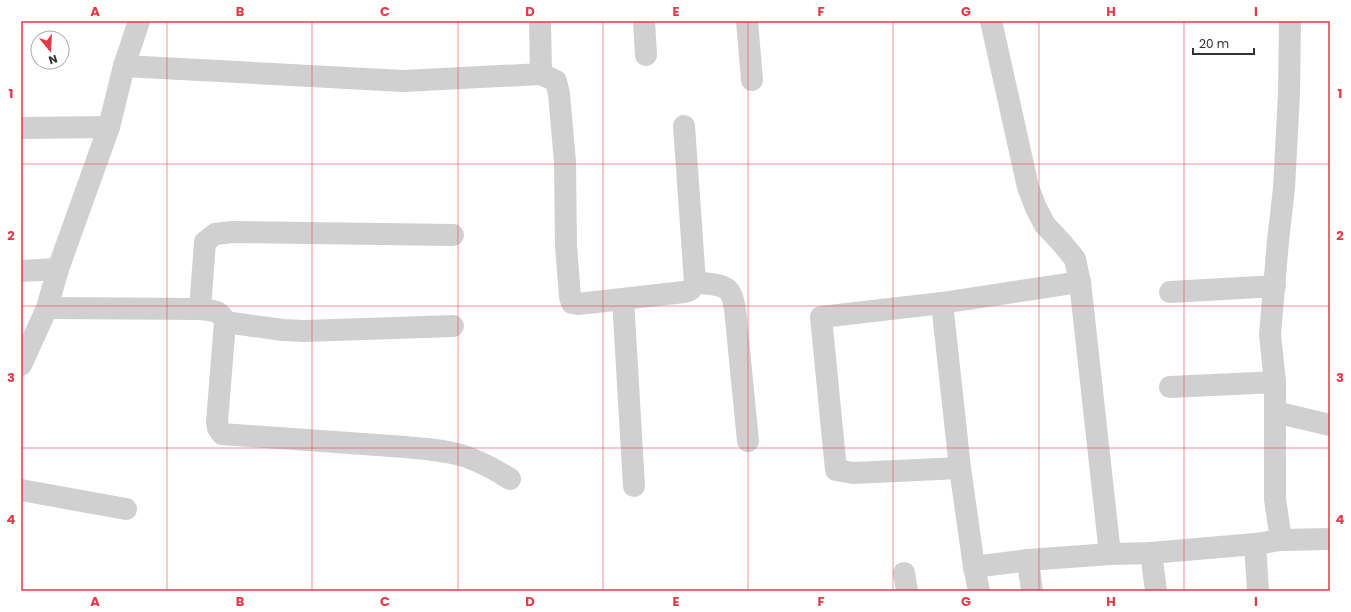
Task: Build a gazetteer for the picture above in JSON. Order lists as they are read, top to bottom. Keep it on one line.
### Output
{"scale_bar":"20 m","north":"bottom","grid":{"columns":["A","B","C","D","E","F","G","H","I"],"rows":["1","2","3","4"]}}
